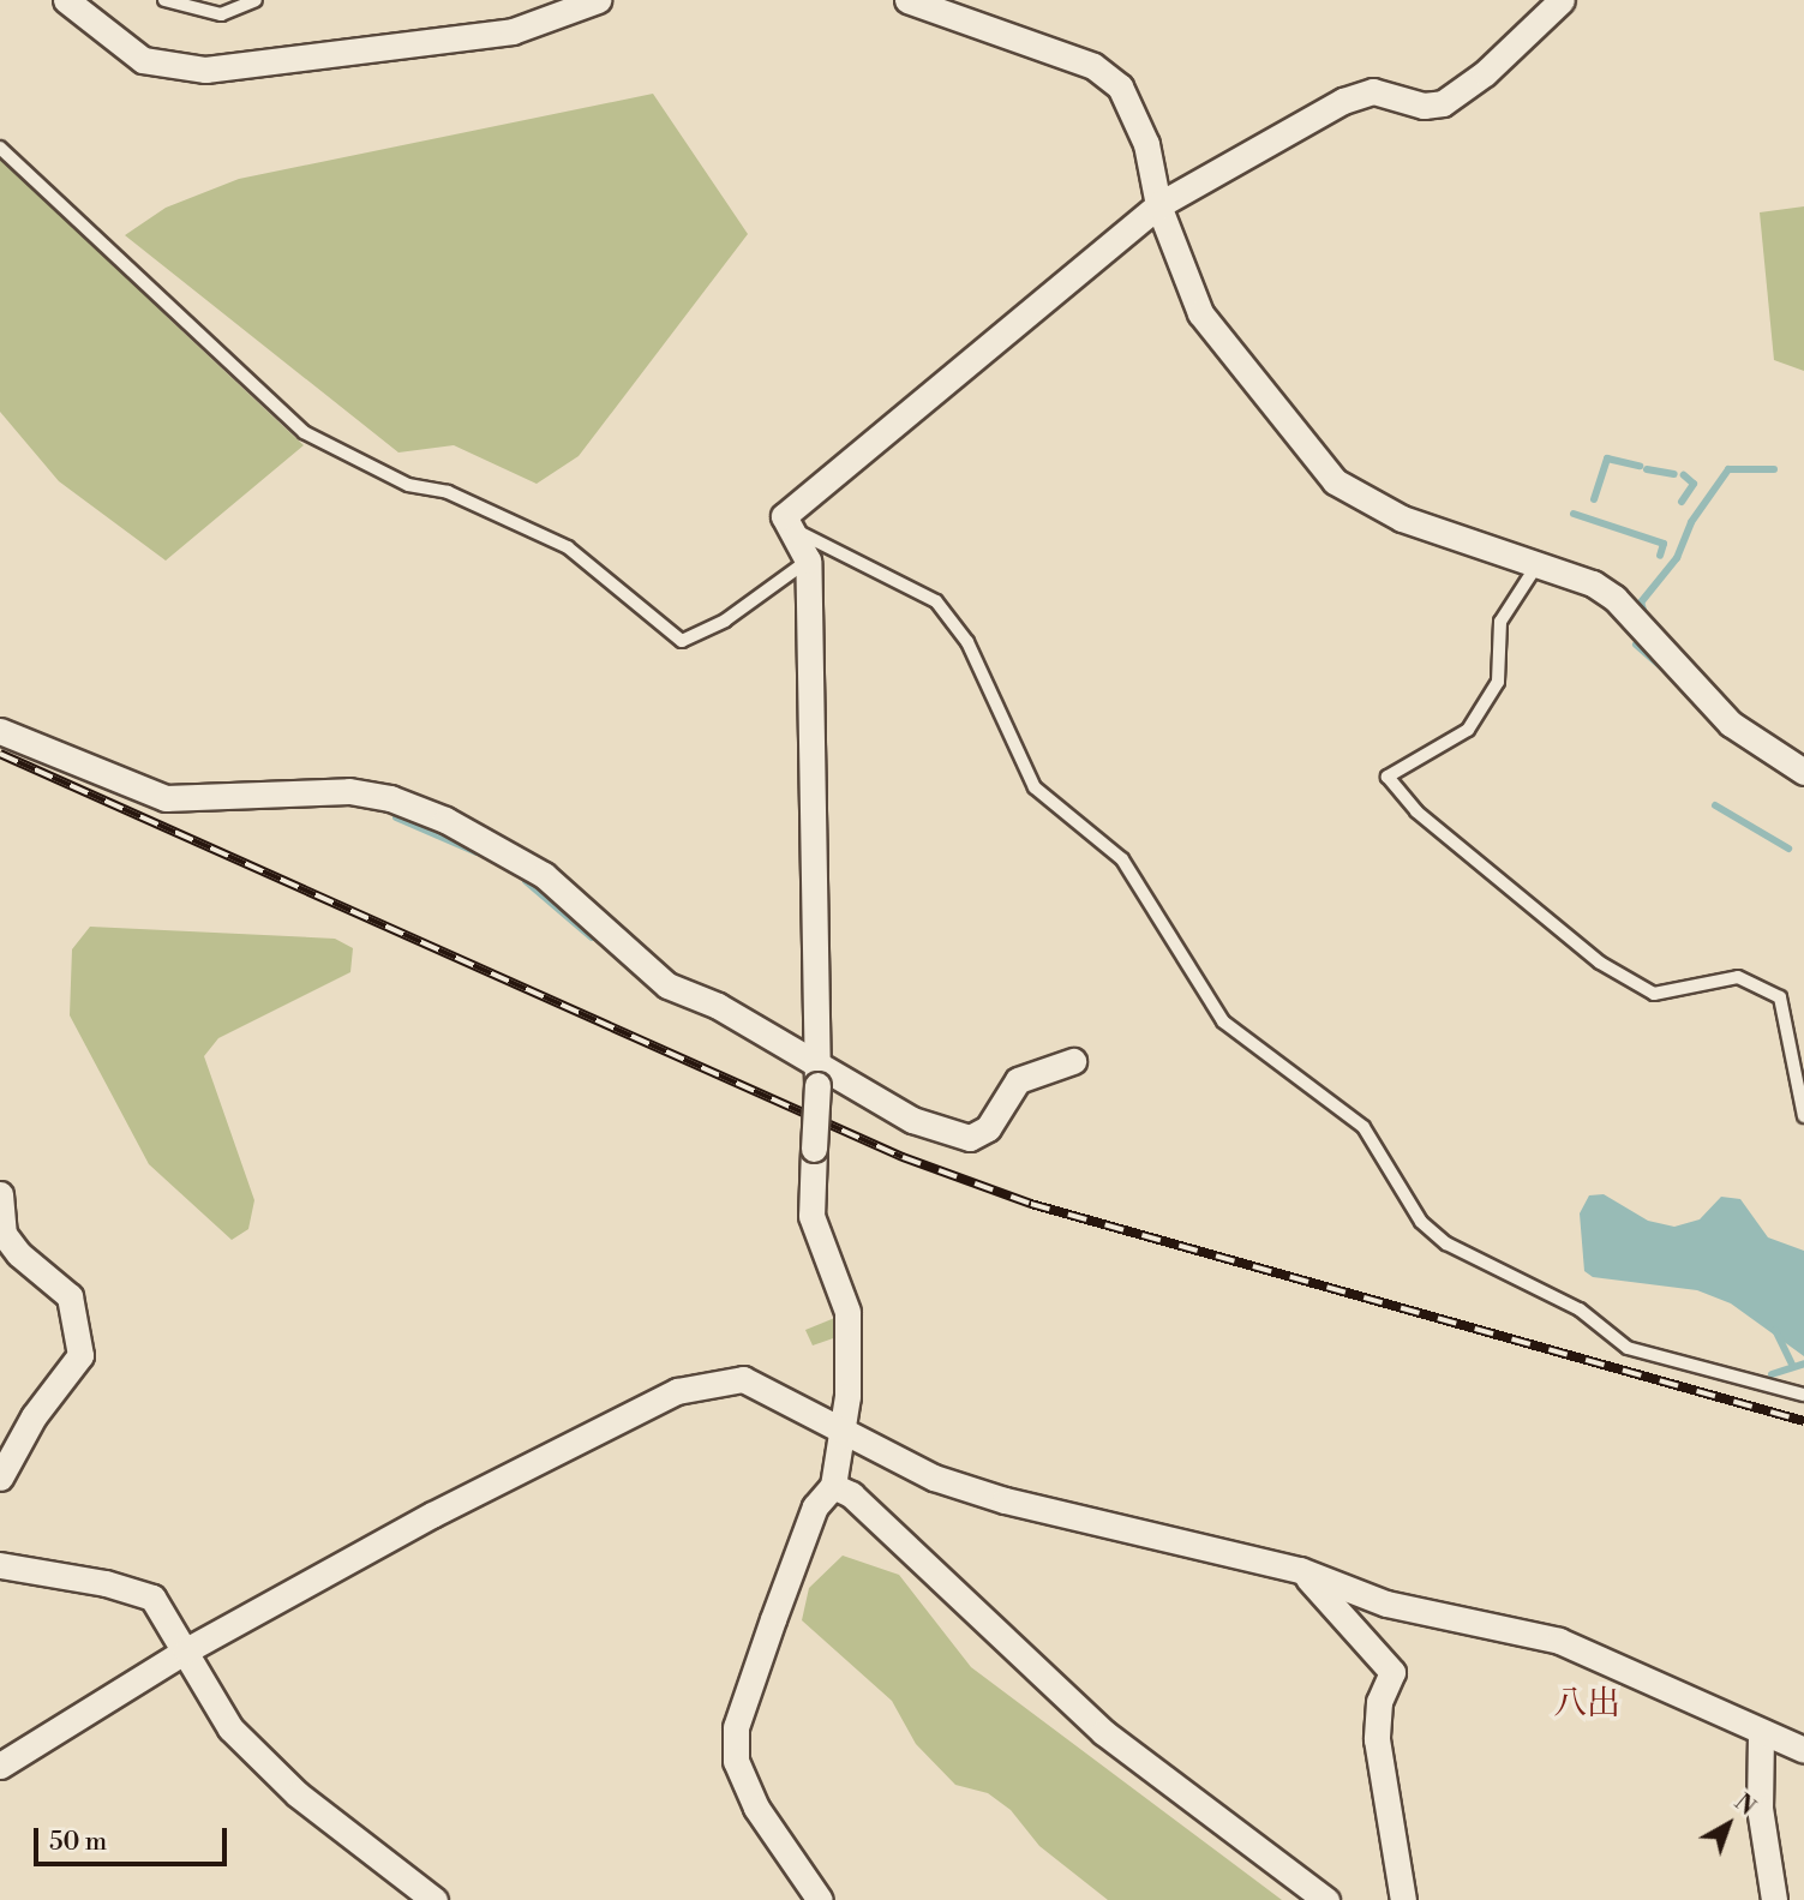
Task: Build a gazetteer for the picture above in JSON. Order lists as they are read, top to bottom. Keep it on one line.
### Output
{"districts":["八出"],"scale_bar":"50 m","north":"top right"}
